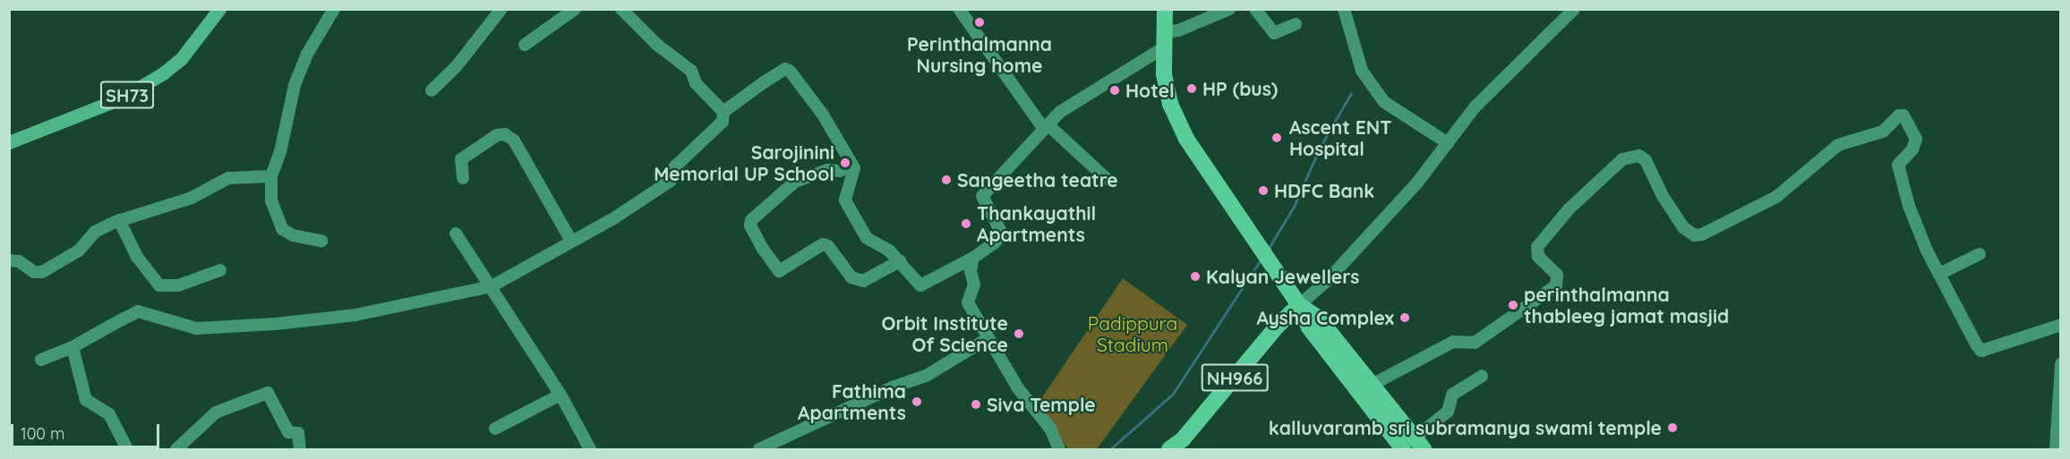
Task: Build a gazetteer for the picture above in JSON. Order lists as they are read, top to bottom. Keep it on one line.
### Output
{"streets":{"highway":["NH966"],"main road":["SH73"]},"parks":["Padippura Stadium"],"places":["Perinthalmanna Nursing home","HP (bus)","Hotel","Ascent ENT Hospital","Sarojinini Memorial UP School","Sangeetha teatre","HDFC Bank","Thankayathil Apartments","Kalyan Jewellers","perinthalmanna thableeg jamat masjid","Aysha Complex","Orbit Institute Of Science","Fathima Apartments","Siva Temple","kalluvaramb sri subramanya swami temple"],"scale_bar":"100 m"}
